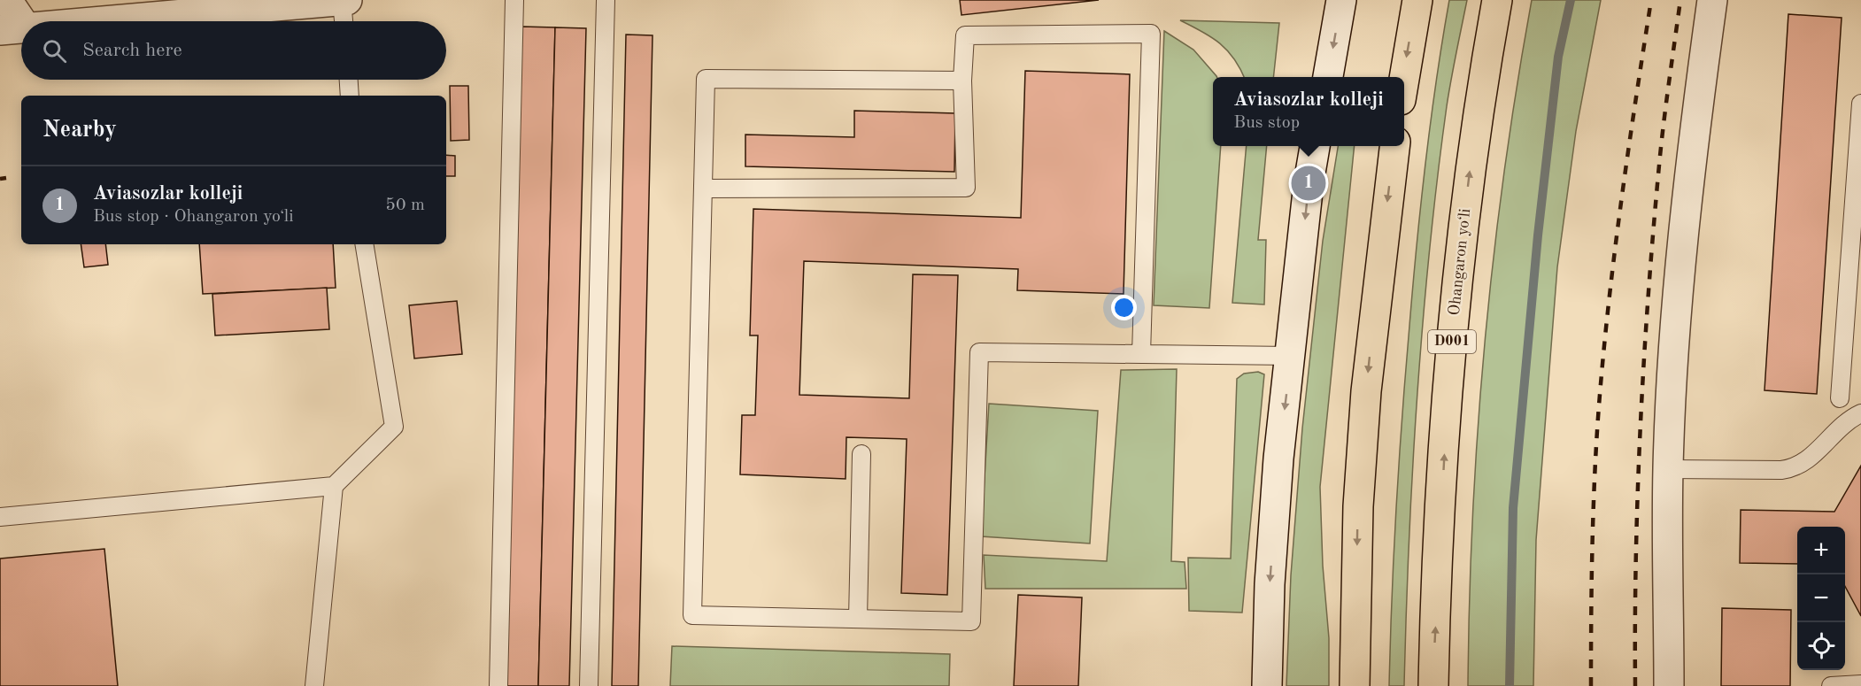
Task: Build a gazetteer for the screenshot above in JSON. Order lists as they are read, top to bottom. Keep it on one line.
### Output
{"streets":{"highway":["Ohangaron yoʻli","D001"]},"page":{"search":"Search here","popup":["Aviasozlar kolleji","Bus stop"],"heading":"Nearby","pins":"1","list":[{"mark":"1","name":"Aviasozlar kolleji","note":"Bus stop · Ohangaron yoʻli","value":"50 m"}],"map_buttons":["+","−"]}}
